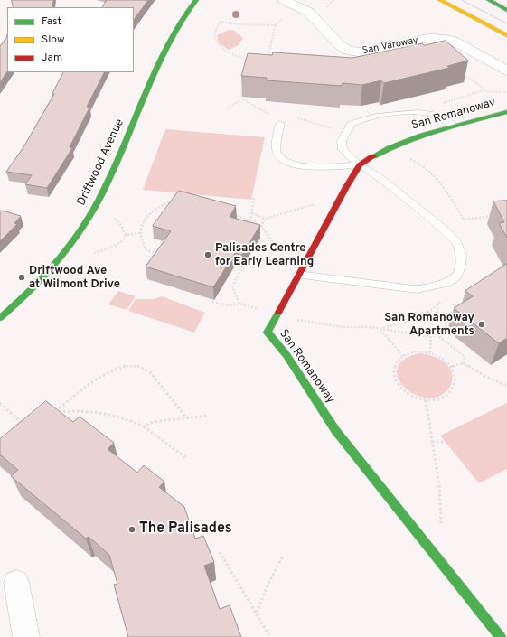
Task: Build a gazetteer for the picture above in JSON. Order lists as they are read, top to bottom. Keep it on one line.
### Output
{"streets":{"street":["San Varoway","San Romanoway","Driftwood Avenue"]},"places":["Palisades Centre for Early Learning","Driftwood Ave at Wilmont Drive","San Romanoway Apartments","The Palisades"],"legend":["Fast","Slow","Jam"]}
